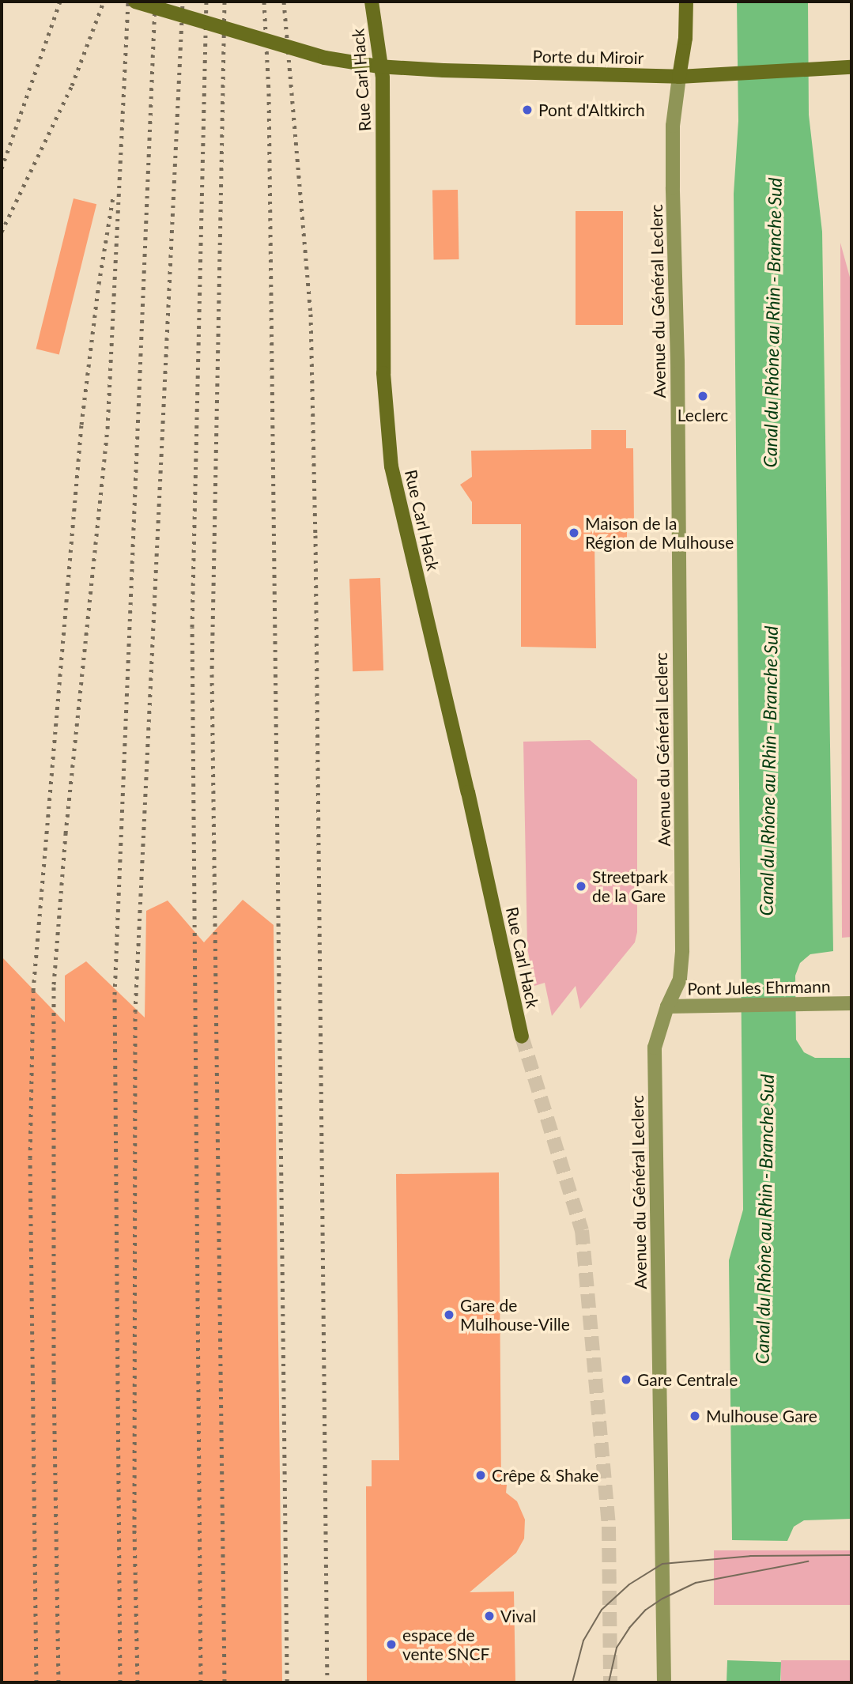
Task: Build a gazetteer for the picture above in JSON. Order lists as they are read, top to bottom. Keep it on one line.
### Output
{"streets":{"street":["Porte du Miroir","Rue Carl Hack","Avenue du Général Leclerc","Pont Jules Ehrmann"]},"crossings":[["Porte du Miroir","Avenue du Général Leclerc"],["Avenue du Général Leclerc","Pont Jules Ehrmann"]],"water":["Canal du Rhône au Rhin - Branche Sud"],"places":["Pont d'Altkirch","Leclerc","Maison de la Région de Mulhouse","Streetpark de la Gare","Gare de Mulhouse-Ville","Gare Centrale","Mulhouse Gare","Crêpe & Shake","Vival","espace de vente SNCF"]}
